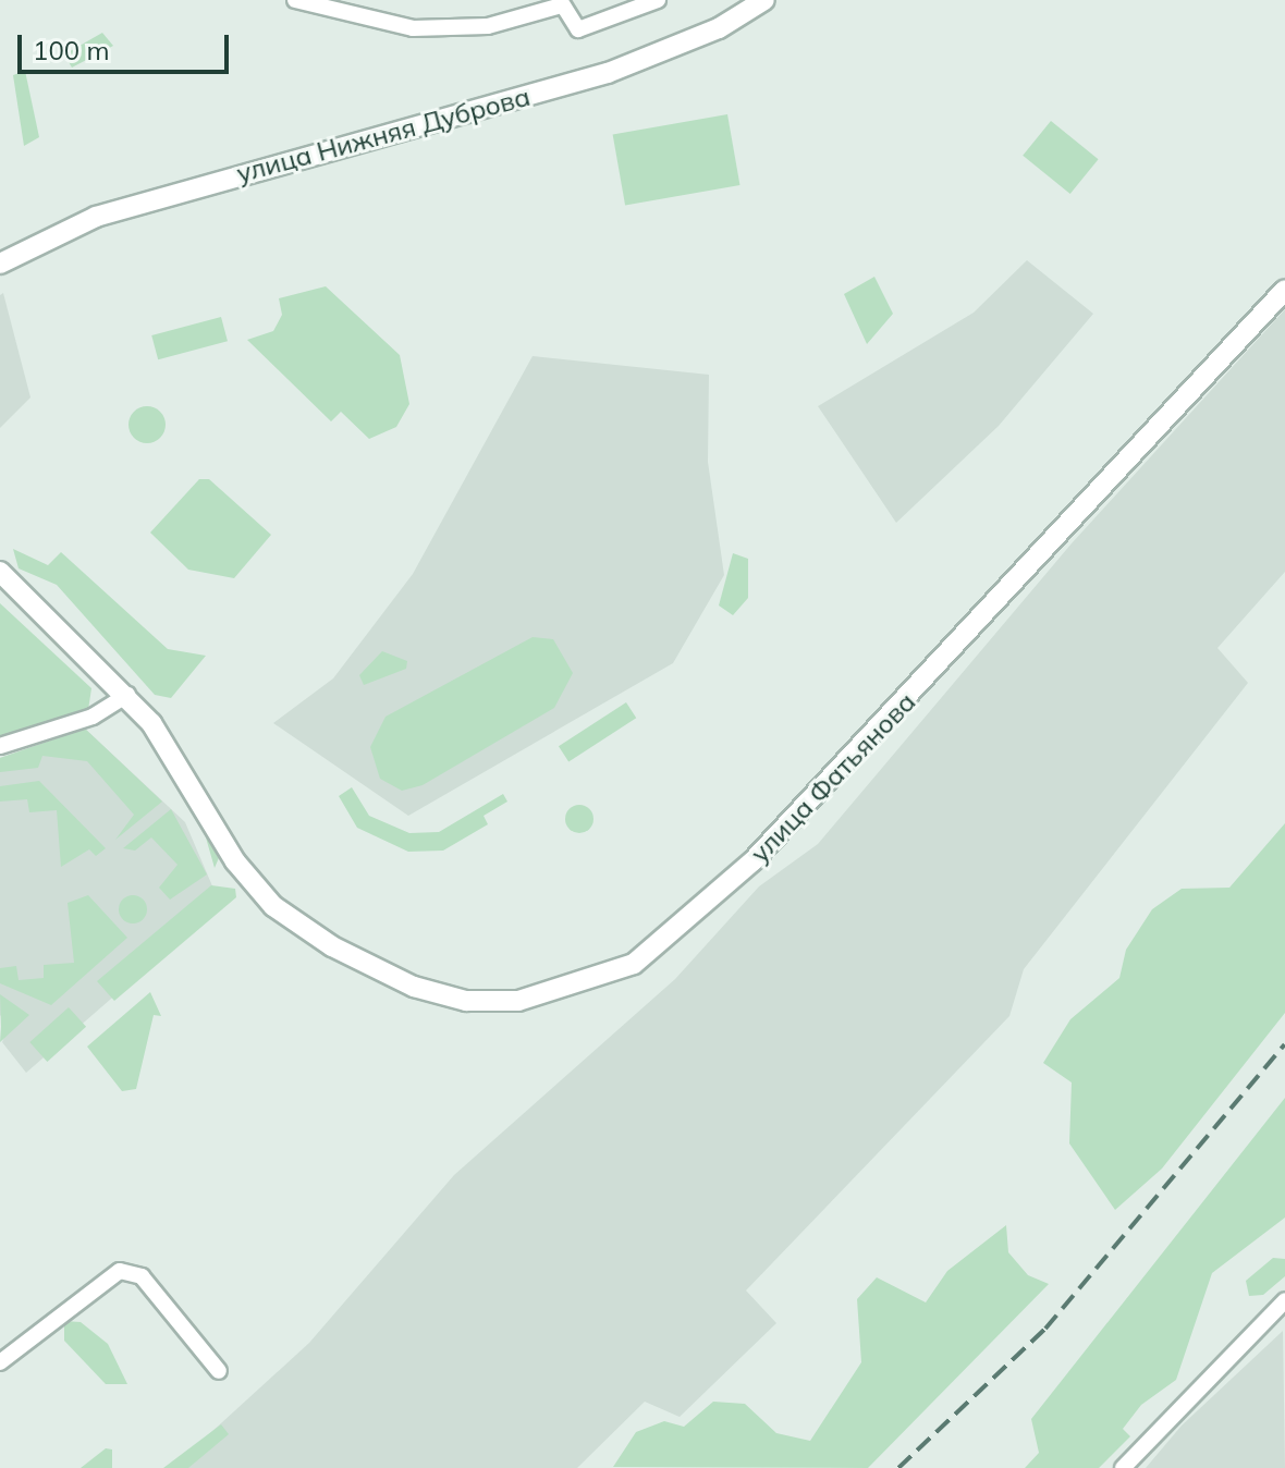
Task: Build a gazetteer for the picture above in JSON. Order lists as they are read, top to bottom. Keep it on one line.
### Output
{"streets":{"street":["улица Нижняя Дуброва","улица Фатьянова"]},"scale_bar":"100 m"}
